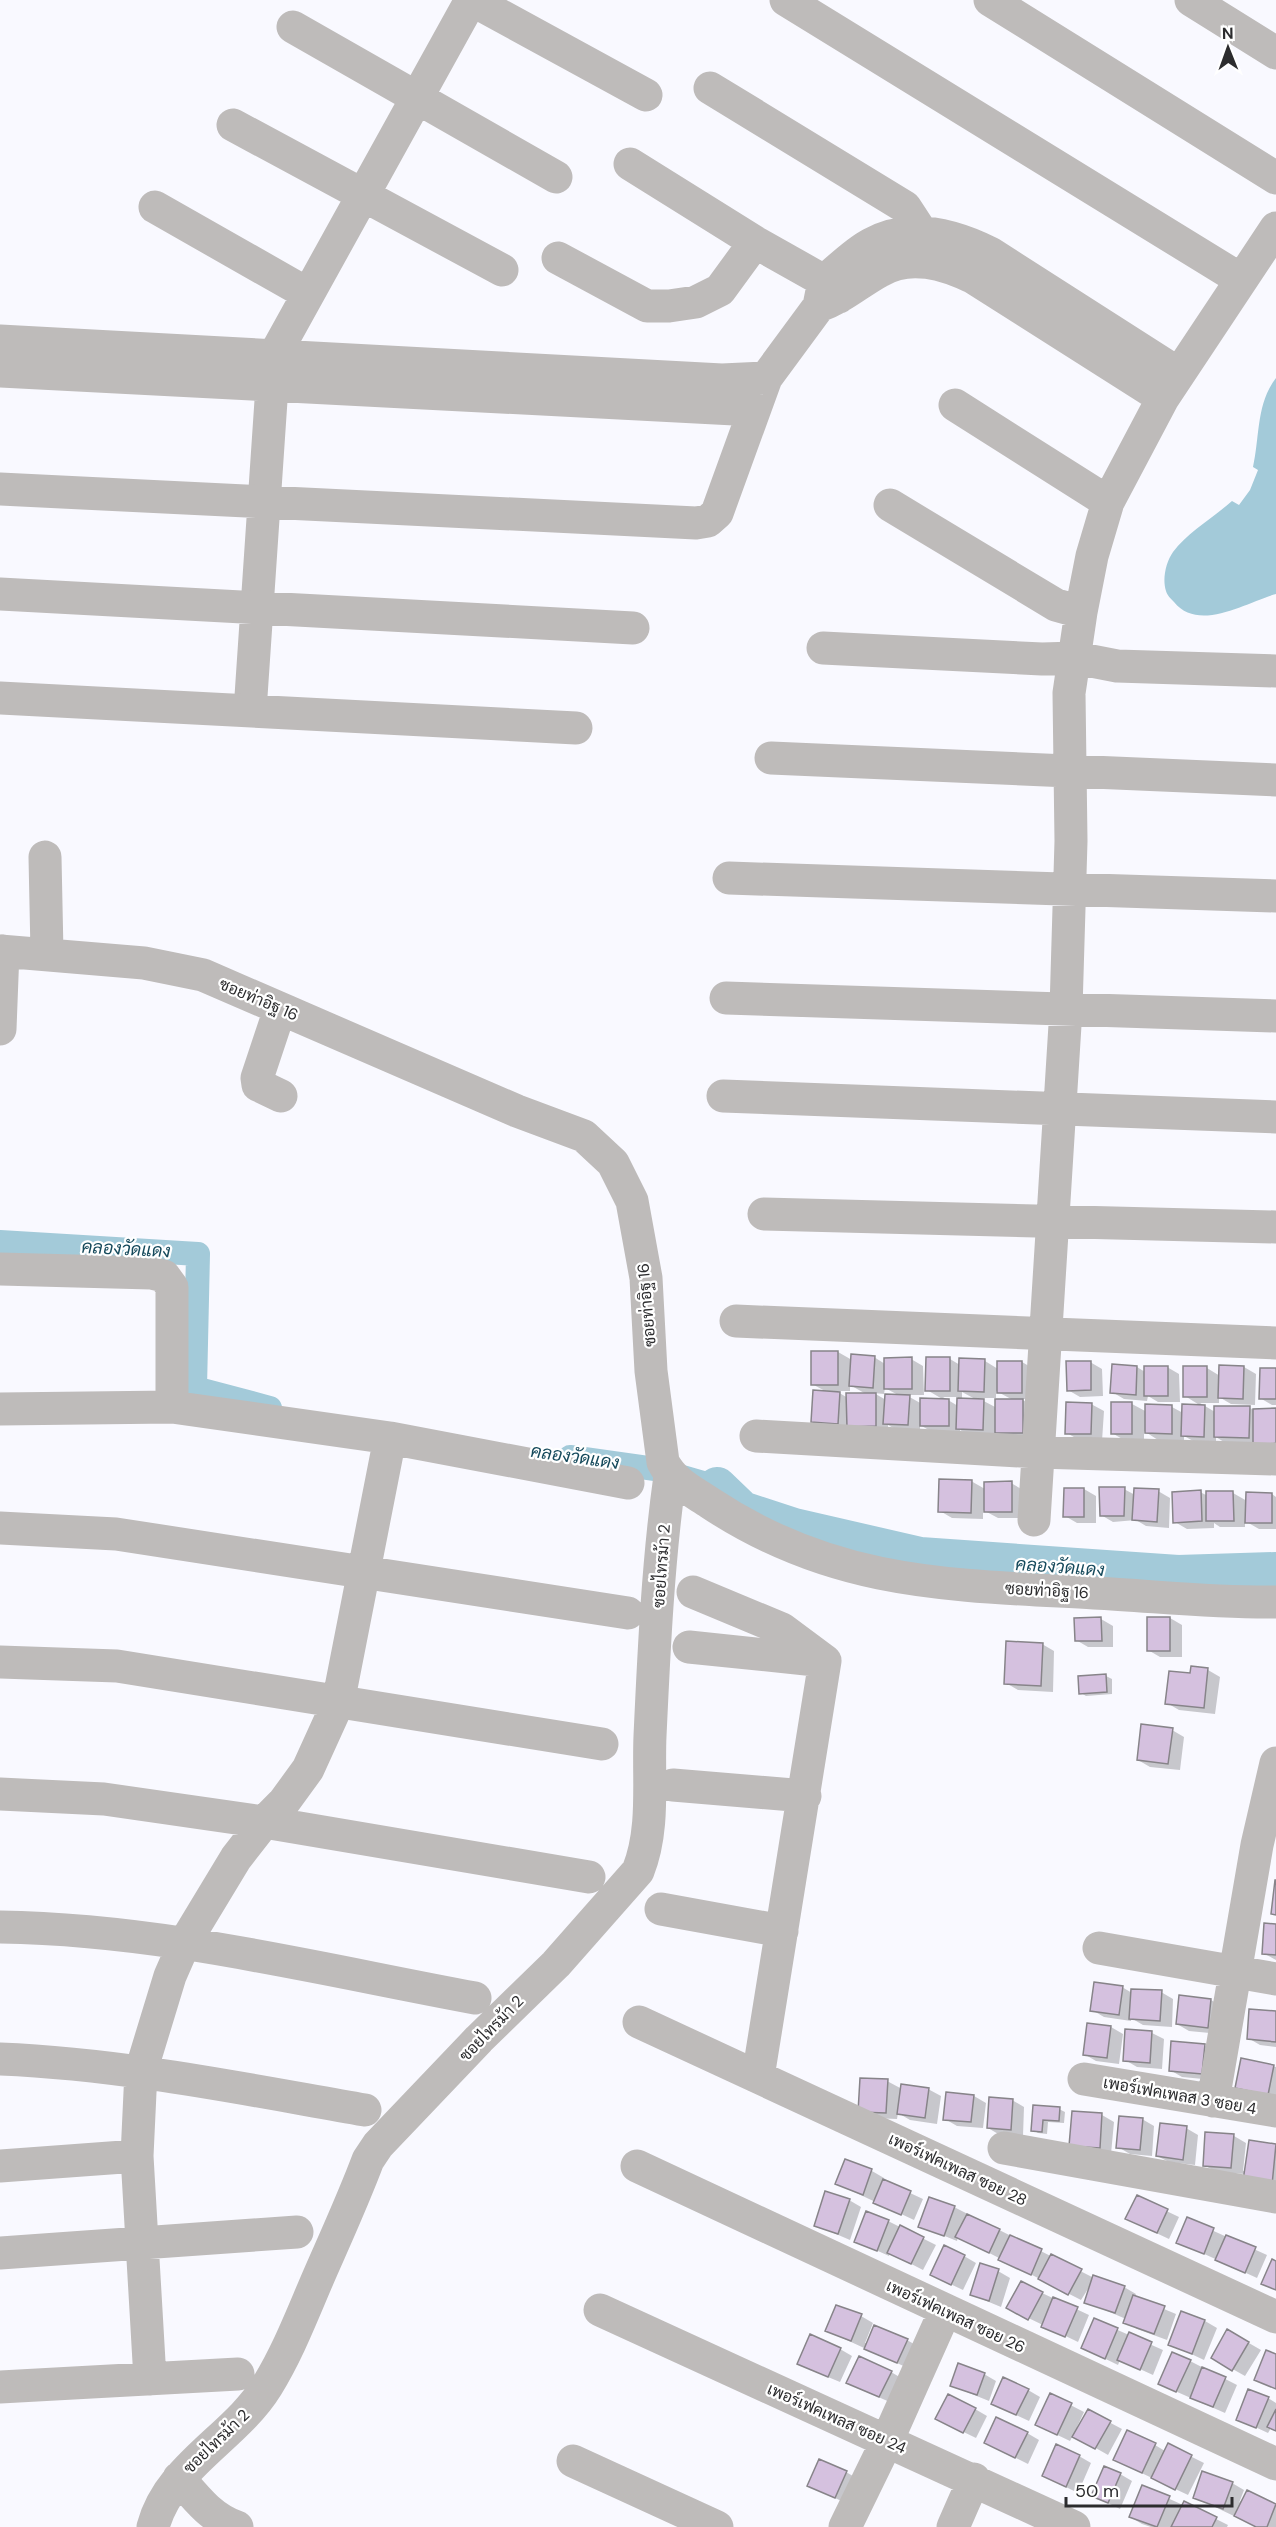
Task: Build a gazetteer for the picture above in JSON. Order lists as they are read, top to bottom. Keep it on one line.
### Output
{"streets":{"street":["ซอยท่าอิฐ 16","ซอยไทรม้า 2","เพอร์เฟคเพลส 3 ซอย 4","เพอร์เฟคเพลส ซอย 28","เพอร์เฟคเพลส ซอย 26","เพอร์เฟคเพลส ซอย 24"]},"crossings":[["ซอยท่าอิฐ 16","ซอยไทรม้า 2"]],"water":["คลองวัดแดง"],"scale_bar":"50 m","north":"top"}
